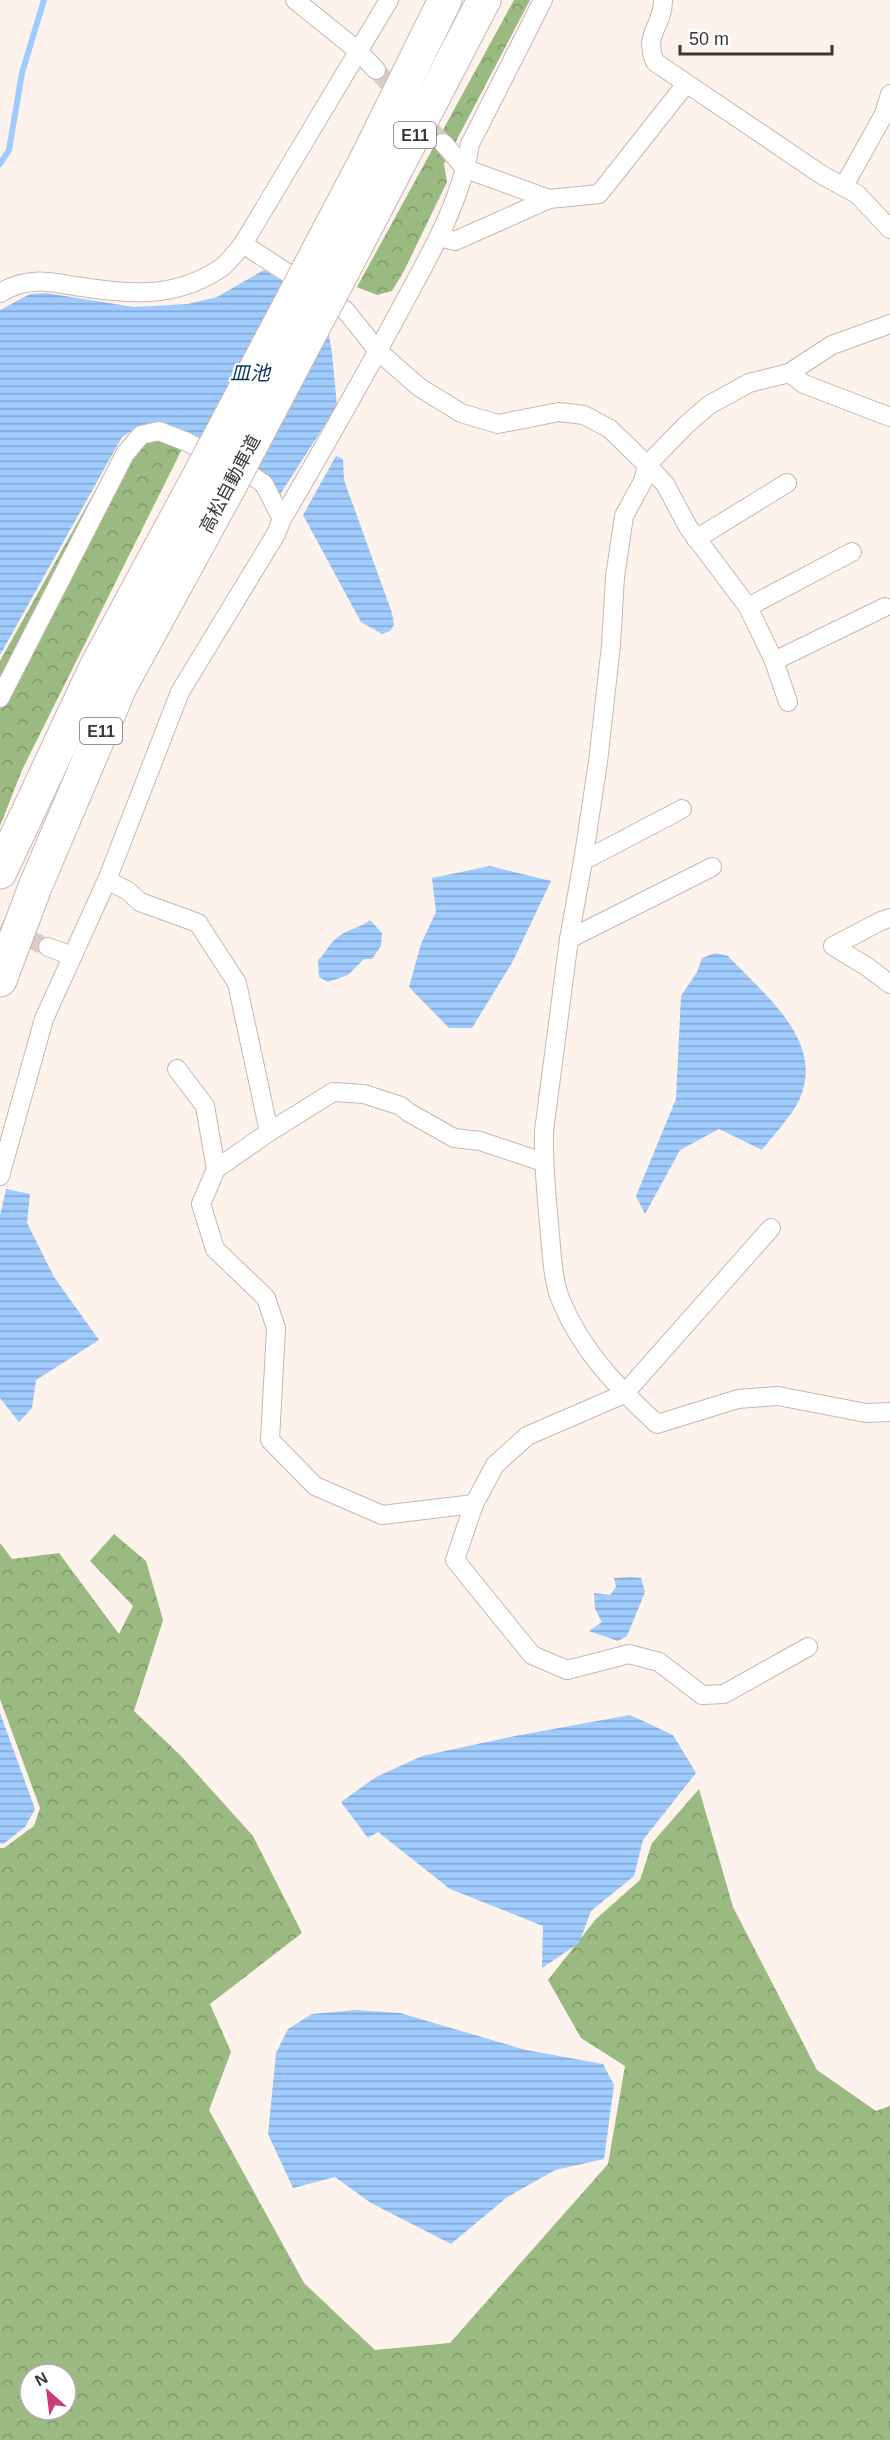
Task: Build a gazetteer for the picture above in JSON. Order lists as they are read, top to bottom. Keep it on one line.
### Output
{"streets":{"highway":["E11","高松自動車道"]},"water":["皿池"],"scale_bar":"50 m","north":"top left"}
